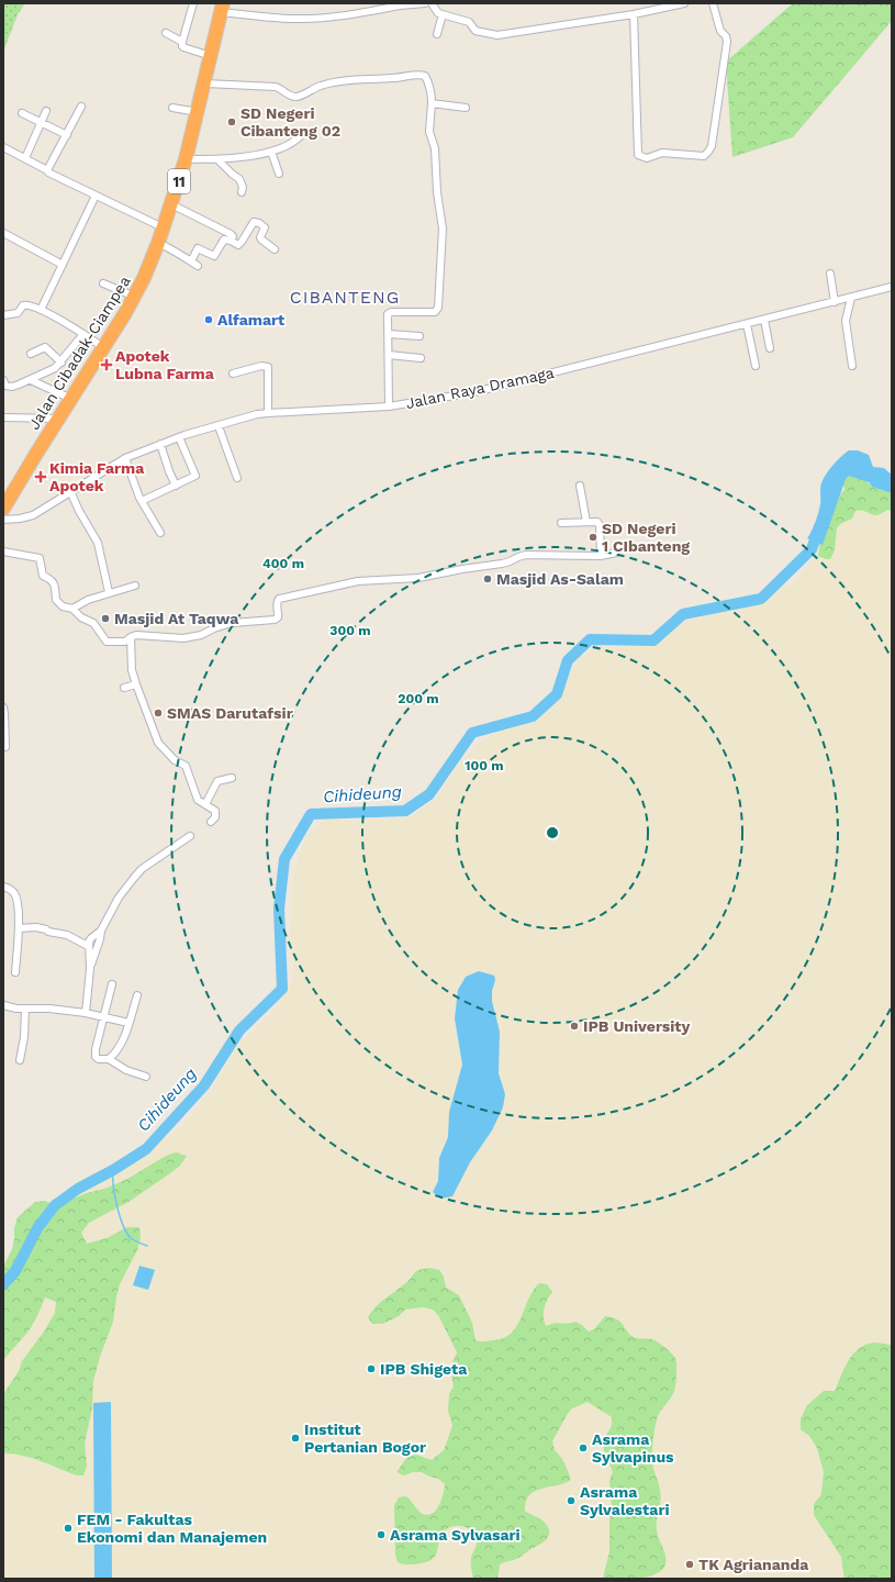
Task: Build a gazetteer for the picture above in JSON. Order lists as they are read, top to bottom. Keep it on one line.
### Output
{"streets":{"highway":["11","Jalan Cibadak-Ciampea"],"street":["Jalan Raya Dramaga"]},"districts":["CIBANTENG"],"water":["Cihideung"],"places":{"other":["SD Negeri Cibanteng 02","Alfamart","SD Negeri 1 CIbanteng","Masjid As-Salam","Masjid At Taqwa","SMAS Darutafsir","IPB University","IPB Shigeta","Institut Pertanian Bogor","Asrama Sylvapinus","Asrama Sylvalestari","FEM - Fakultas Ekonomi dan Manajemen","Asrama Sylvasari","TK Agriananda"],"health":["Apotek Lubna Farma","Kimia Farma Apotek"]},"rings":["400 m","300 m","200 m","100 m"]}
